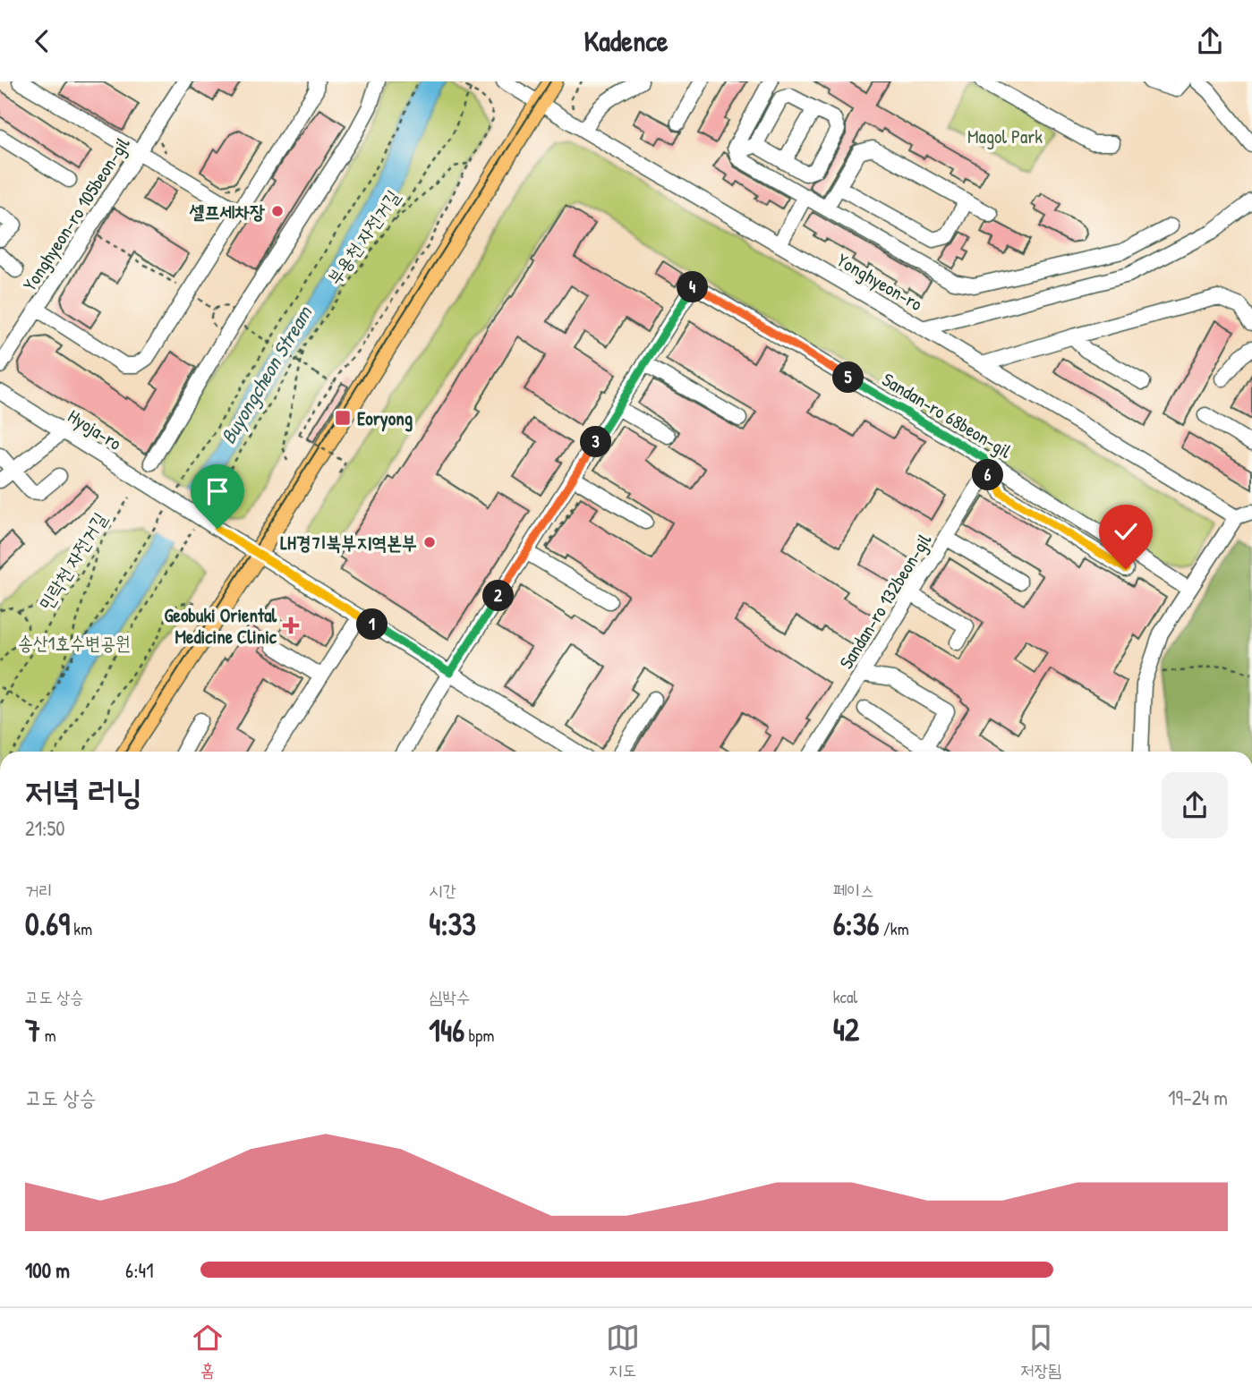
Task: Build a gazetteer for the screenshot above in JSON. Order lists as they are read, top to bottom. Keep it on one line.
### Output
{"streets":{"street":["Yonghyeon-ro 105beon-gil","Yonghyeon-ro","Sandan-ro 68beon-gil","Hyoja-ro","Sandan-ro 132beon-gil"],"path":["부용천 자전거길","민락천 자전거길"]},"crossings":[["부용천 자전거길","Hyoja-ro"],["Sandan-ro 68beon-gil","Sandan-ro 132beon-gil"]],"water":["Buyongcheon Stream"],"parks":["Magol Park","송산1호수변공원"],"places":{"other":["셀프세차장","LH경기북부지역본부"],"transit":["Eoryong"],"health":["Geobuki Oriental Medicine Clinic"]},"page":{"header":"Kadence","pins":["4","5","3","6","2","1"],"heading":["저녁 러닝","21:50"],"stats":[["거리","0.69 km"],["시간","4:33"],["페이스","6:36 /km"],["고도 상승","7 m"],["심박수","146 bpm"],["kcal","42"]],"chart":["고도 상승","19–24 m"],"list":[{"name":"100 m","note":"6:41"}],"tabs":["홈","지도","저장됨"]}}
